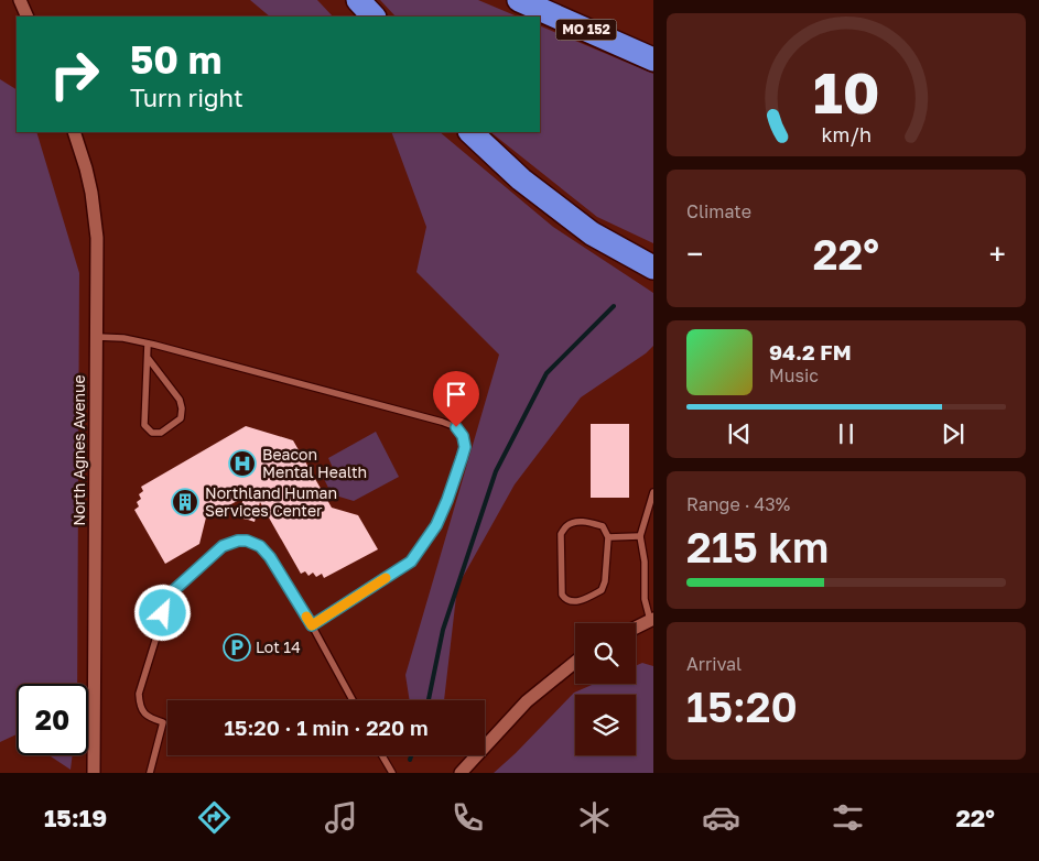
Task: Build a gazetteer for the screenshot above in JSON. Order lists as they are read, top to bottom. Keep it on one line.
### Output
{"streets":{"highway":["MO 152"],"street":["North Agnes Avenue"]},"places":{"hospital":["Beacon Mental Health"],"building":["Northland Human Services Center"],"parking":["Lot 14"]},"page":{"turn":["50 m","Turn right"],"tile":["Climate",["Range · 43%","215 km"],["Arrival","15:20"]],"heat":["−","22°","+"],"song":["94.2 FM","Music"],"limit":"20","trip":"15:20 · 1 min · 220 m","tabs":["15:19","22°"],"gauge":["10","km/h"]}}
